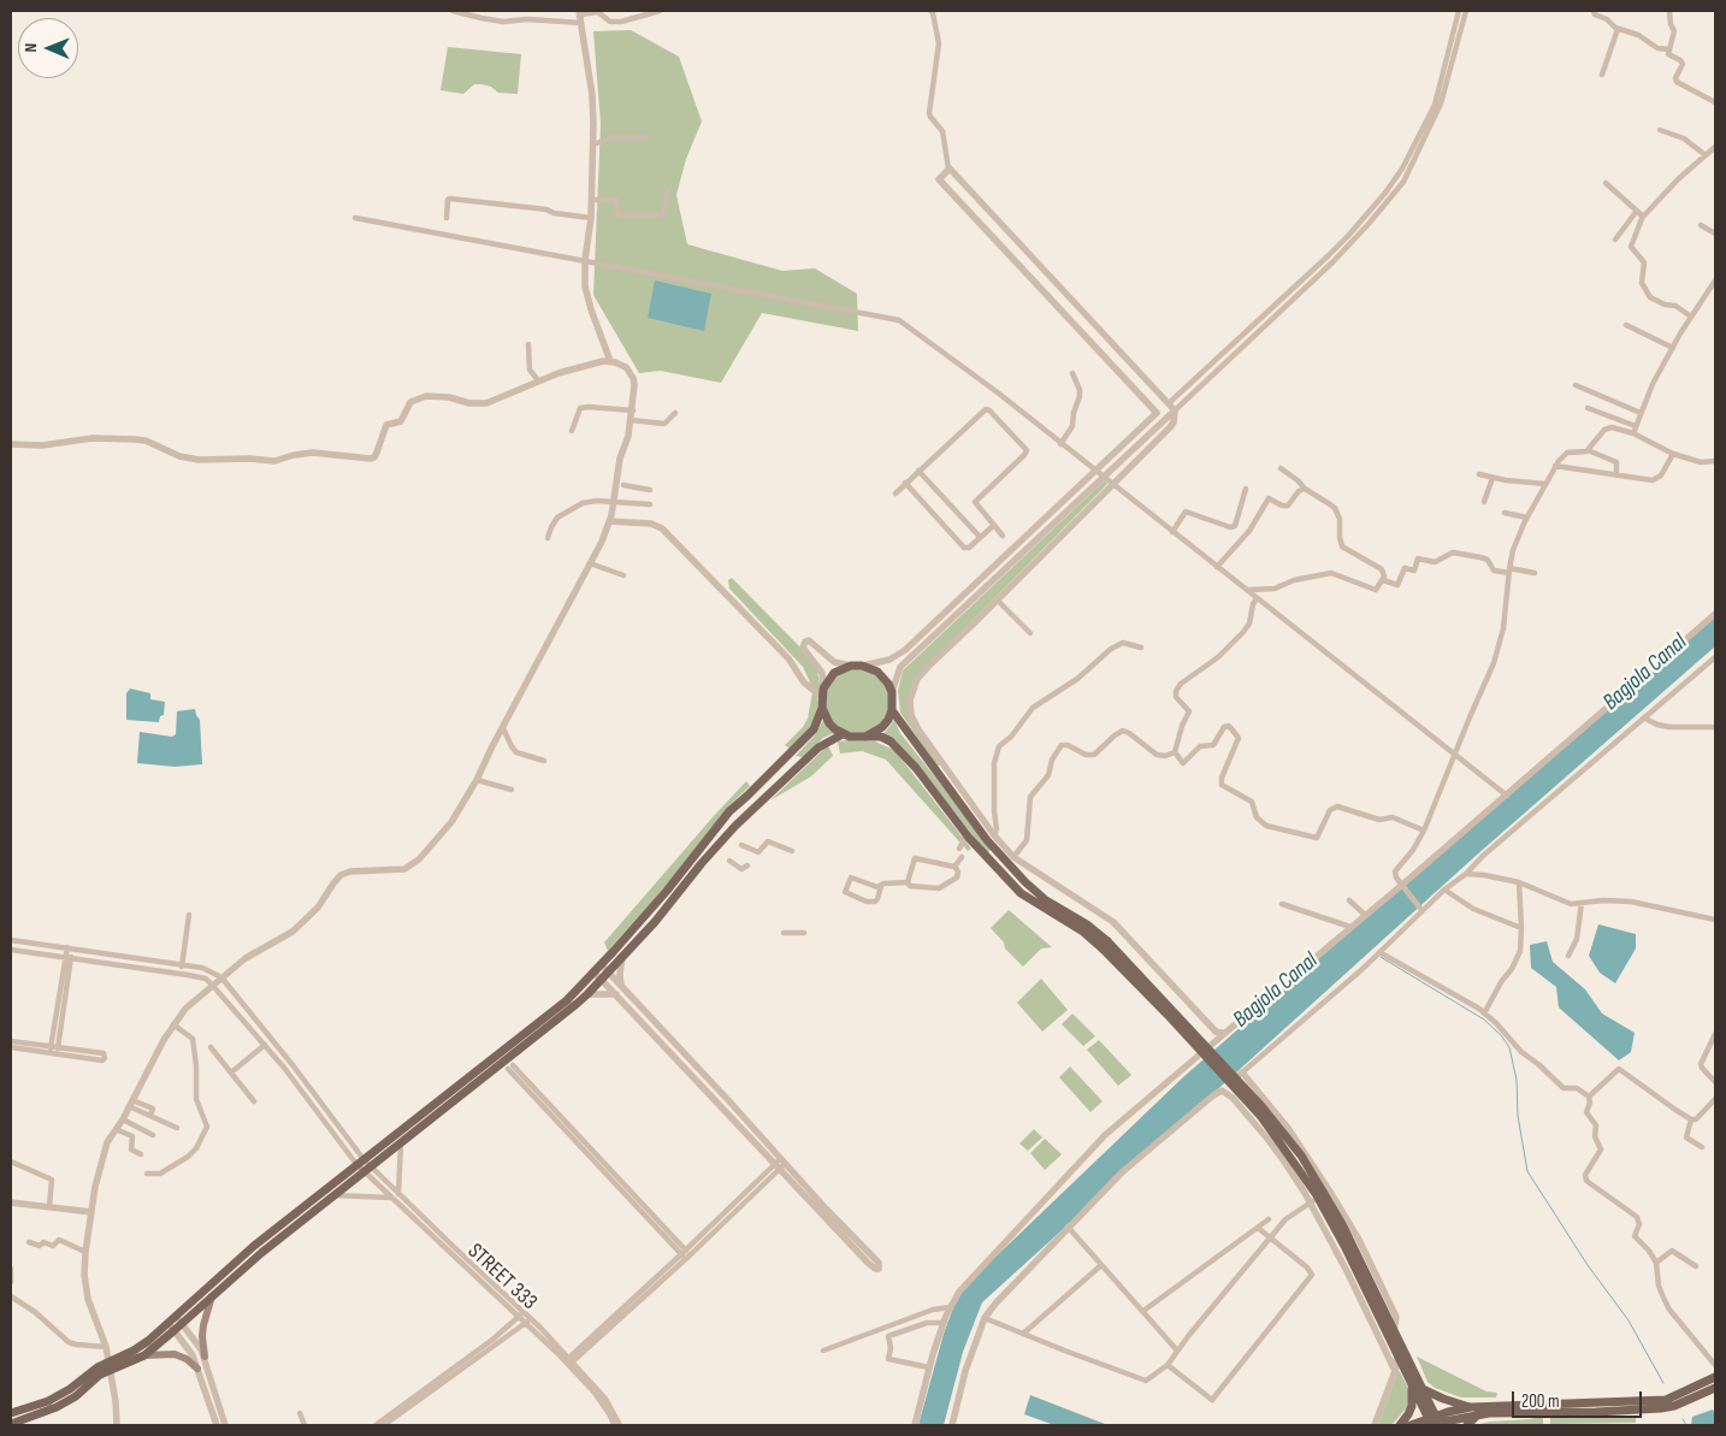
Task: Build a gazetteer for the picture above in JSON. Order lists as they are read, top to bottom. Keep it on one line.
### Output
{"streets":{"street":["STREET 333"]},"water":["Bagjola Canal"],"scale_bar":"200 m","north":"left"}
